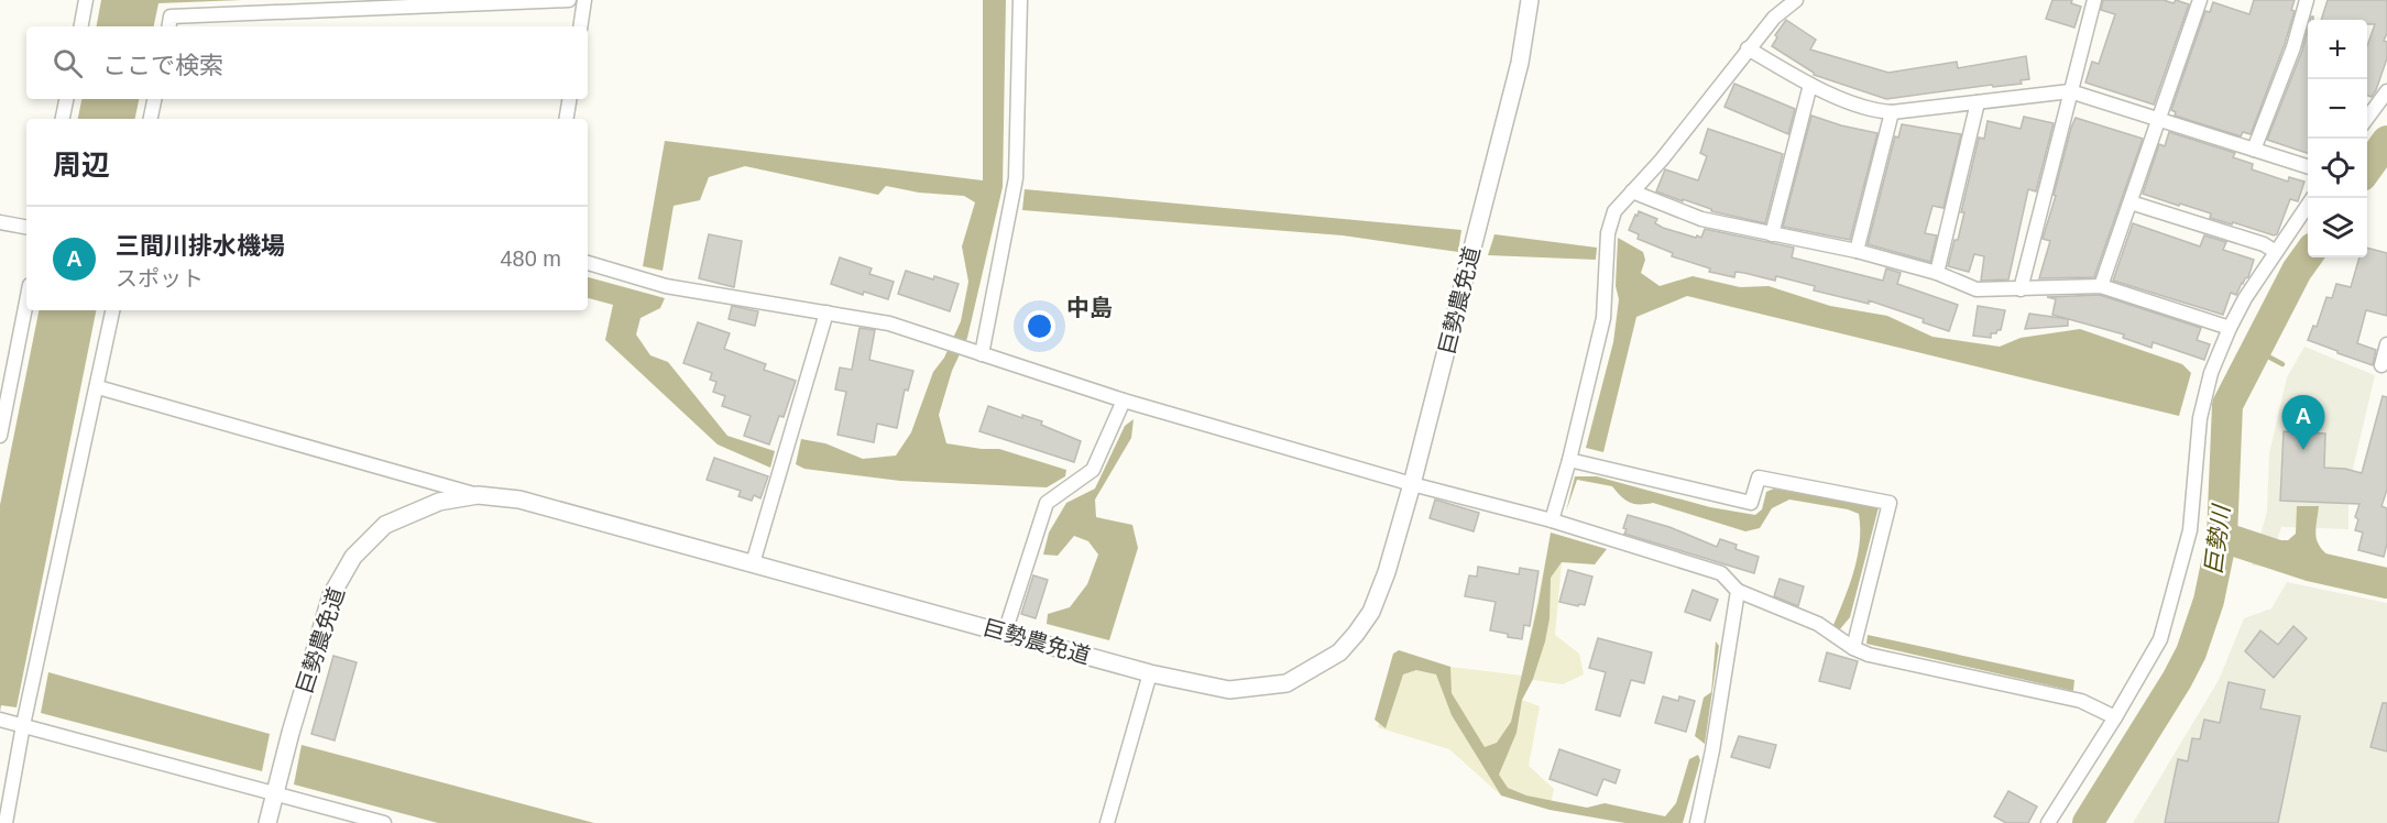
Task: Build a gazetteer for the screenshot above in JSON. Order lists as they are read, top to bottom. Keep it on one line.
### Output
{"streets":{"street":["巨勢農免道"]},"districts":["中島"],"water":["巨勢川"],"page":{"map_buttons":["+","−"],"search":"ここで検索","heading":"周辺","list":[{"mark":"A","name":"三間川排水機場","note":"スポット","value":"480 m"}],"pins":"A"}}
